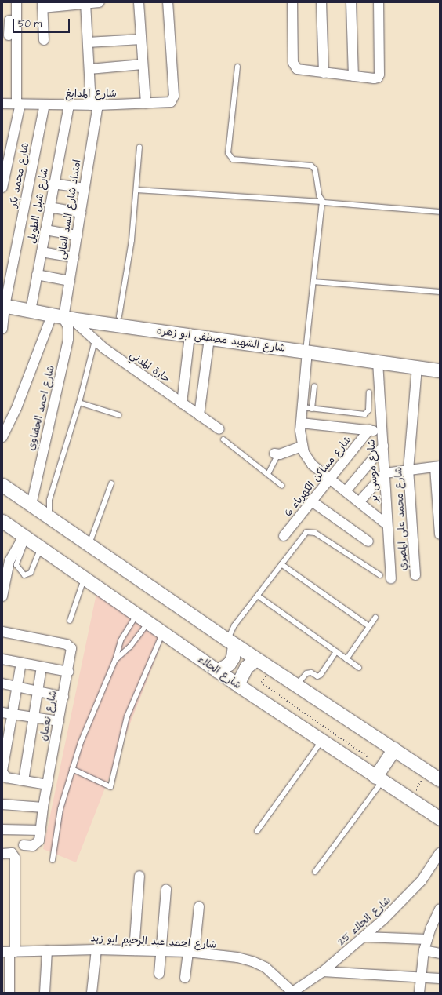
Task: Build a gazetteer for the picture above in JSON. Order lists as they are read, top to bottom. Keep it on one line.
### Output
{"streets":{"main road":["شارع الشهيد مصطفى ابو زهره","شارع الجلاء"],"street":["شارع المدابغ","شارع محمد بكر","شارع شبل الطويل","امتداد شارع السد العالى","حارة المدني","شارع احمد الحفناوي","شارع موسى بر","شارع مساكن الكهرباء 6","شارع محمد على المصري","شارع نعمان","شارع الجلاء 25","شارع احمد عبد الرحيم ابو زيد"]},"crossings":[["شارع المدابغ","شارع محمد بكر"],["شارع المدابغ","شارع شبل الطويل"],["شارع المدابغ","امتداد شارع السد العالى"],["شارع محمد بكر","شارع الشهيد مصطفى ابو زهره"],["شارع شبل الطويل","شارع الشهيد مصطفى ابو زهره"],["امتداد شارع السد العالى","شارع الشهيد مصطفى ابو زهره"],["امتداد شارع السد العالى","حارة المدني"],["امتداد شارع السد العالى","شارع احمد الحفناوي"],["شارع الشهيد مصطفى ابو زهره","حارة المدني"],["شارع الشهيد مصطفى ابو زهره","شارع احمد الحفناوي"],["شارع الشهيد مصطفى ابو زهره","شارع موسى بر"],["شارع الشهيد مصطفى ابو زهره","شارع محمد على المصري"],["حارة المدني","شارع احمد الحفناوي"],["شارع الجلاء 25","شارع احمد عبد الرحيم ابو زيد"]],"scale_bar":"50 m"}
